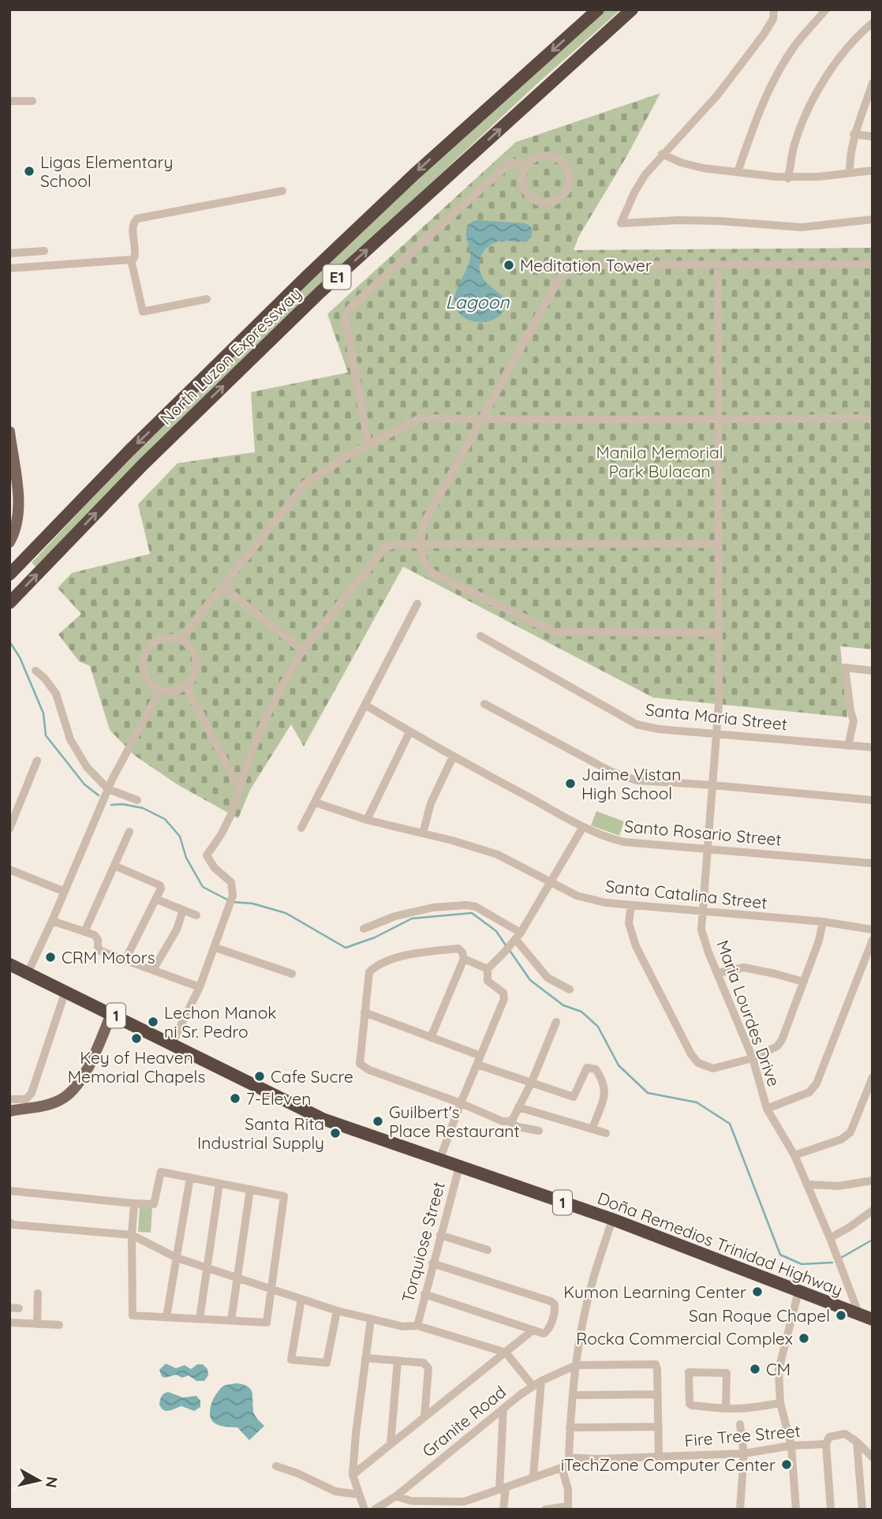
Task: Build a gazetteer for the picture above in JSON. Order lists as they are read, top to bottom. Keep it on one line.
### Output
{"streets":{"highway":["E1","North Luzon Expressway","1","Doña Remedios Trinidad Highway"],"street":["Santa Maria Street","Santo Rosario Street","Santa Catalina Street","Maria Lourdes Drive","Torquiose Street","Granite Road","Fire Tree Street"]},"crossings":[["Santa Maria Street","Maria Lourdes Drive"],["Santo Rosario Street","Maria Lourdes Drive"],["Santa Catalina Street","Maria Lourdes Drive"],["Maria Lourdes Drive","Doña Remedios Trinidad Highway"],["Torquiose Street","Doña Remedios Trinidad Highway"]],"water":["Lagoon"],"parks":["Manila Memorial Park Bulacan"],"places":["Ligas Elementary School","Meditation Tower","Jaime Vistan High School","CRM Motors","Lechon Manok ni Sr. Pedro","Key of Heaven Memorial Chapels","Cafe Sucre","7-Eleven","Guilbert's Place Restaurant","Santa Rita Industrial Supply","Kumon Learning Center","San Roque Chapel","Rocka Commercial Complex","CM","iTechZone Computer Center"],"north":"right"}
